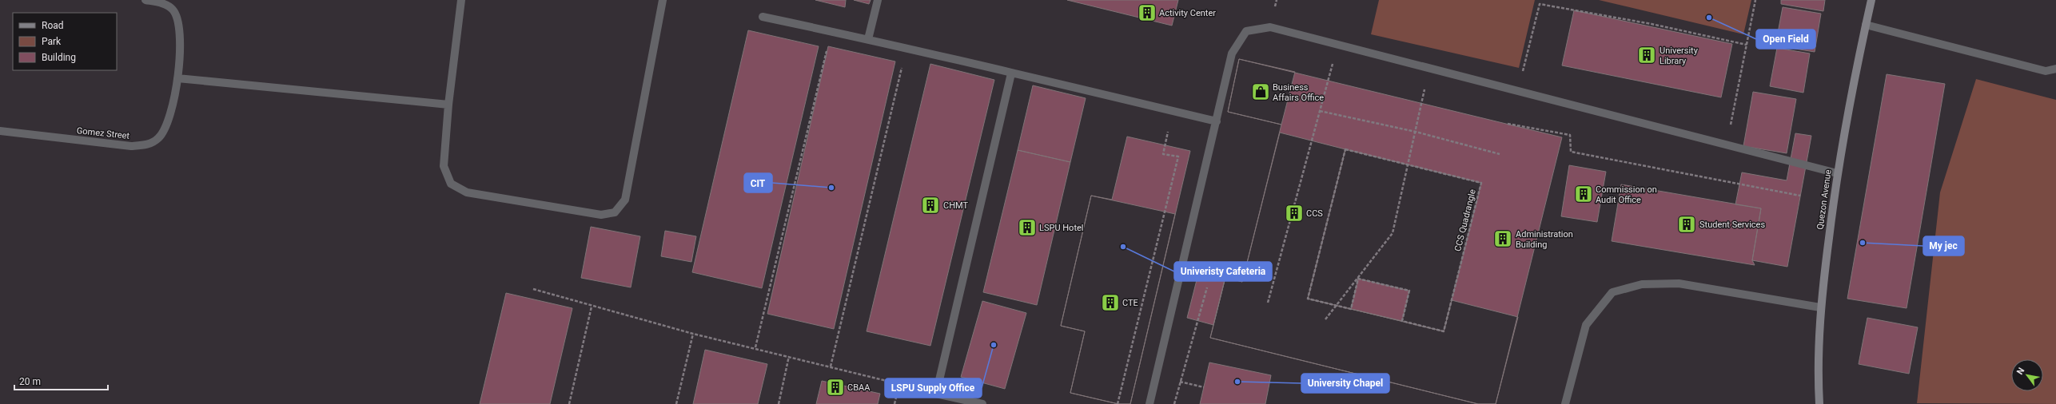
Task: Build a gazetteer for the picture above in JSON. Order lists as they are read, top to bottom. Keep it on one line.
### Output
{"streets":{"main road":["Quezon Avenue"],"street":["Gomez Street"],"path":["CCS Quadrangle"]},"places":{"building":["Activity Center","University Library","Commission on Audit Office","CHMT","CCS","Student Services","LSPU Hotel","Administration Building","CTE","CBAA"],"other":["Open Field","CIT","My jec","Univeristy Cafeteria","LSPU Supply Office","University Chapel"],"shop":["Business Affairs Office"]},"legend":["Road","Park","Building"],"scale_bar":"20 m","north":"top left"}
